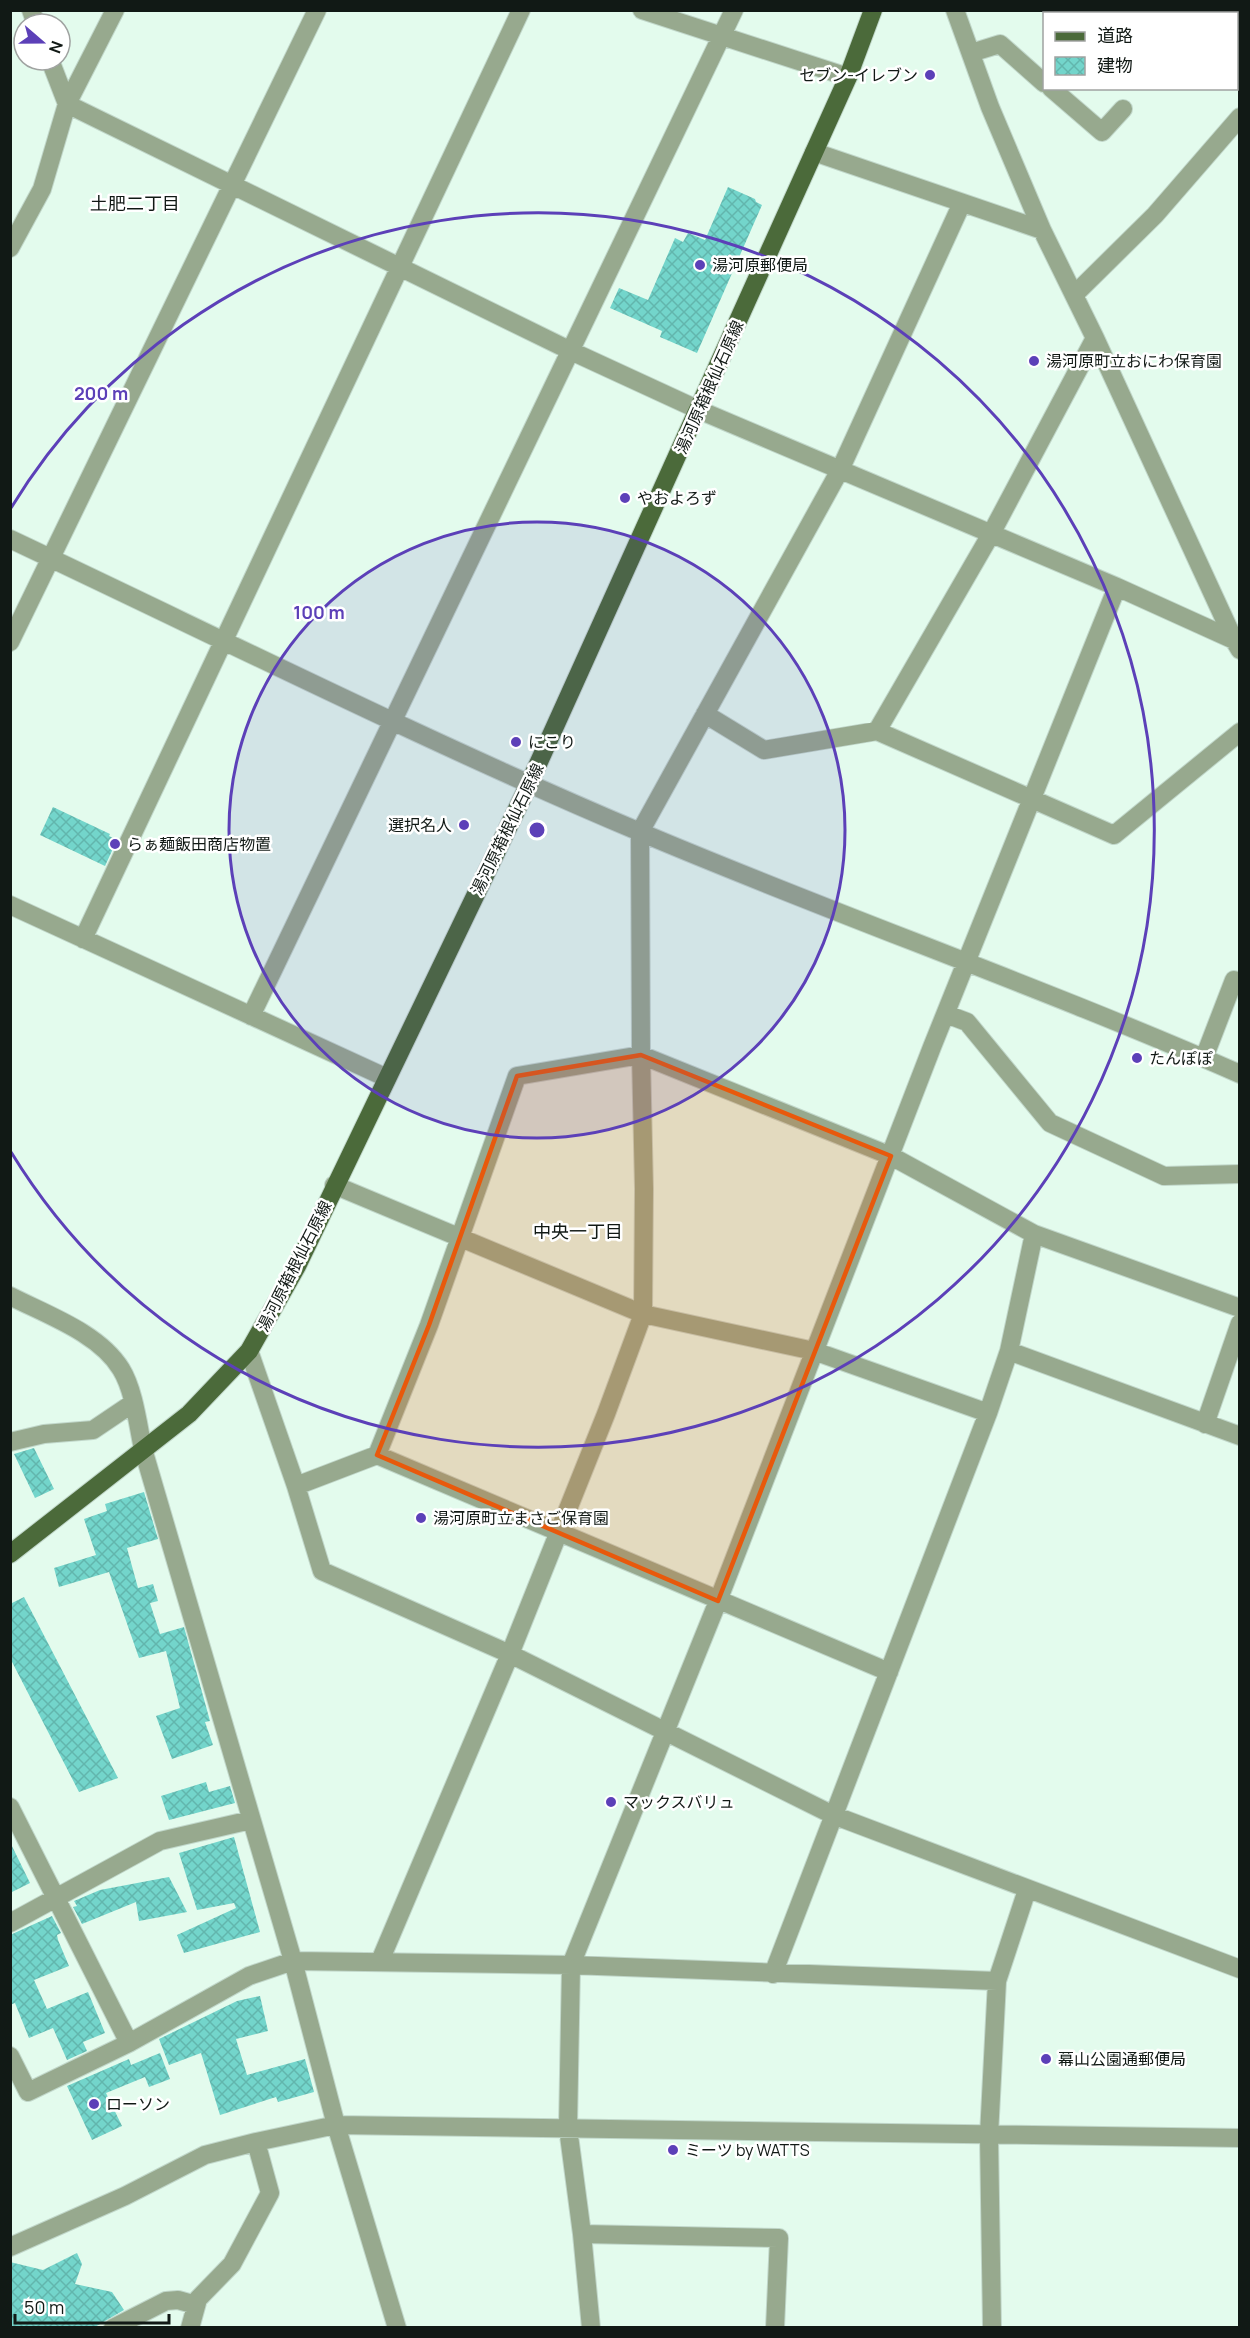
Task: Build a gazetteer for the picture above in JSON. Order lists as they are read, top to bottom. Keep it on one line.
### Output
{"streets":{"main road":["湯河原箱根仙石原線"]},"districts":["土肥二丁目","中央一丁目"],"places":["セブン-イレブン","湯河原郵便局","湯河原町立おにわ保育園","やおよろず","にこり","選択名人","らぁ麺飯田商店物置","たんぽぽ","湯河原町立まさご保育園","マックスバリュ","幕山公園通郵便局","ローソン","ミーツ by WATTS"],"legend":["道路","建物"],"scale_bar":"50 m","north":"right","rings":["200 m","100 m"]}
